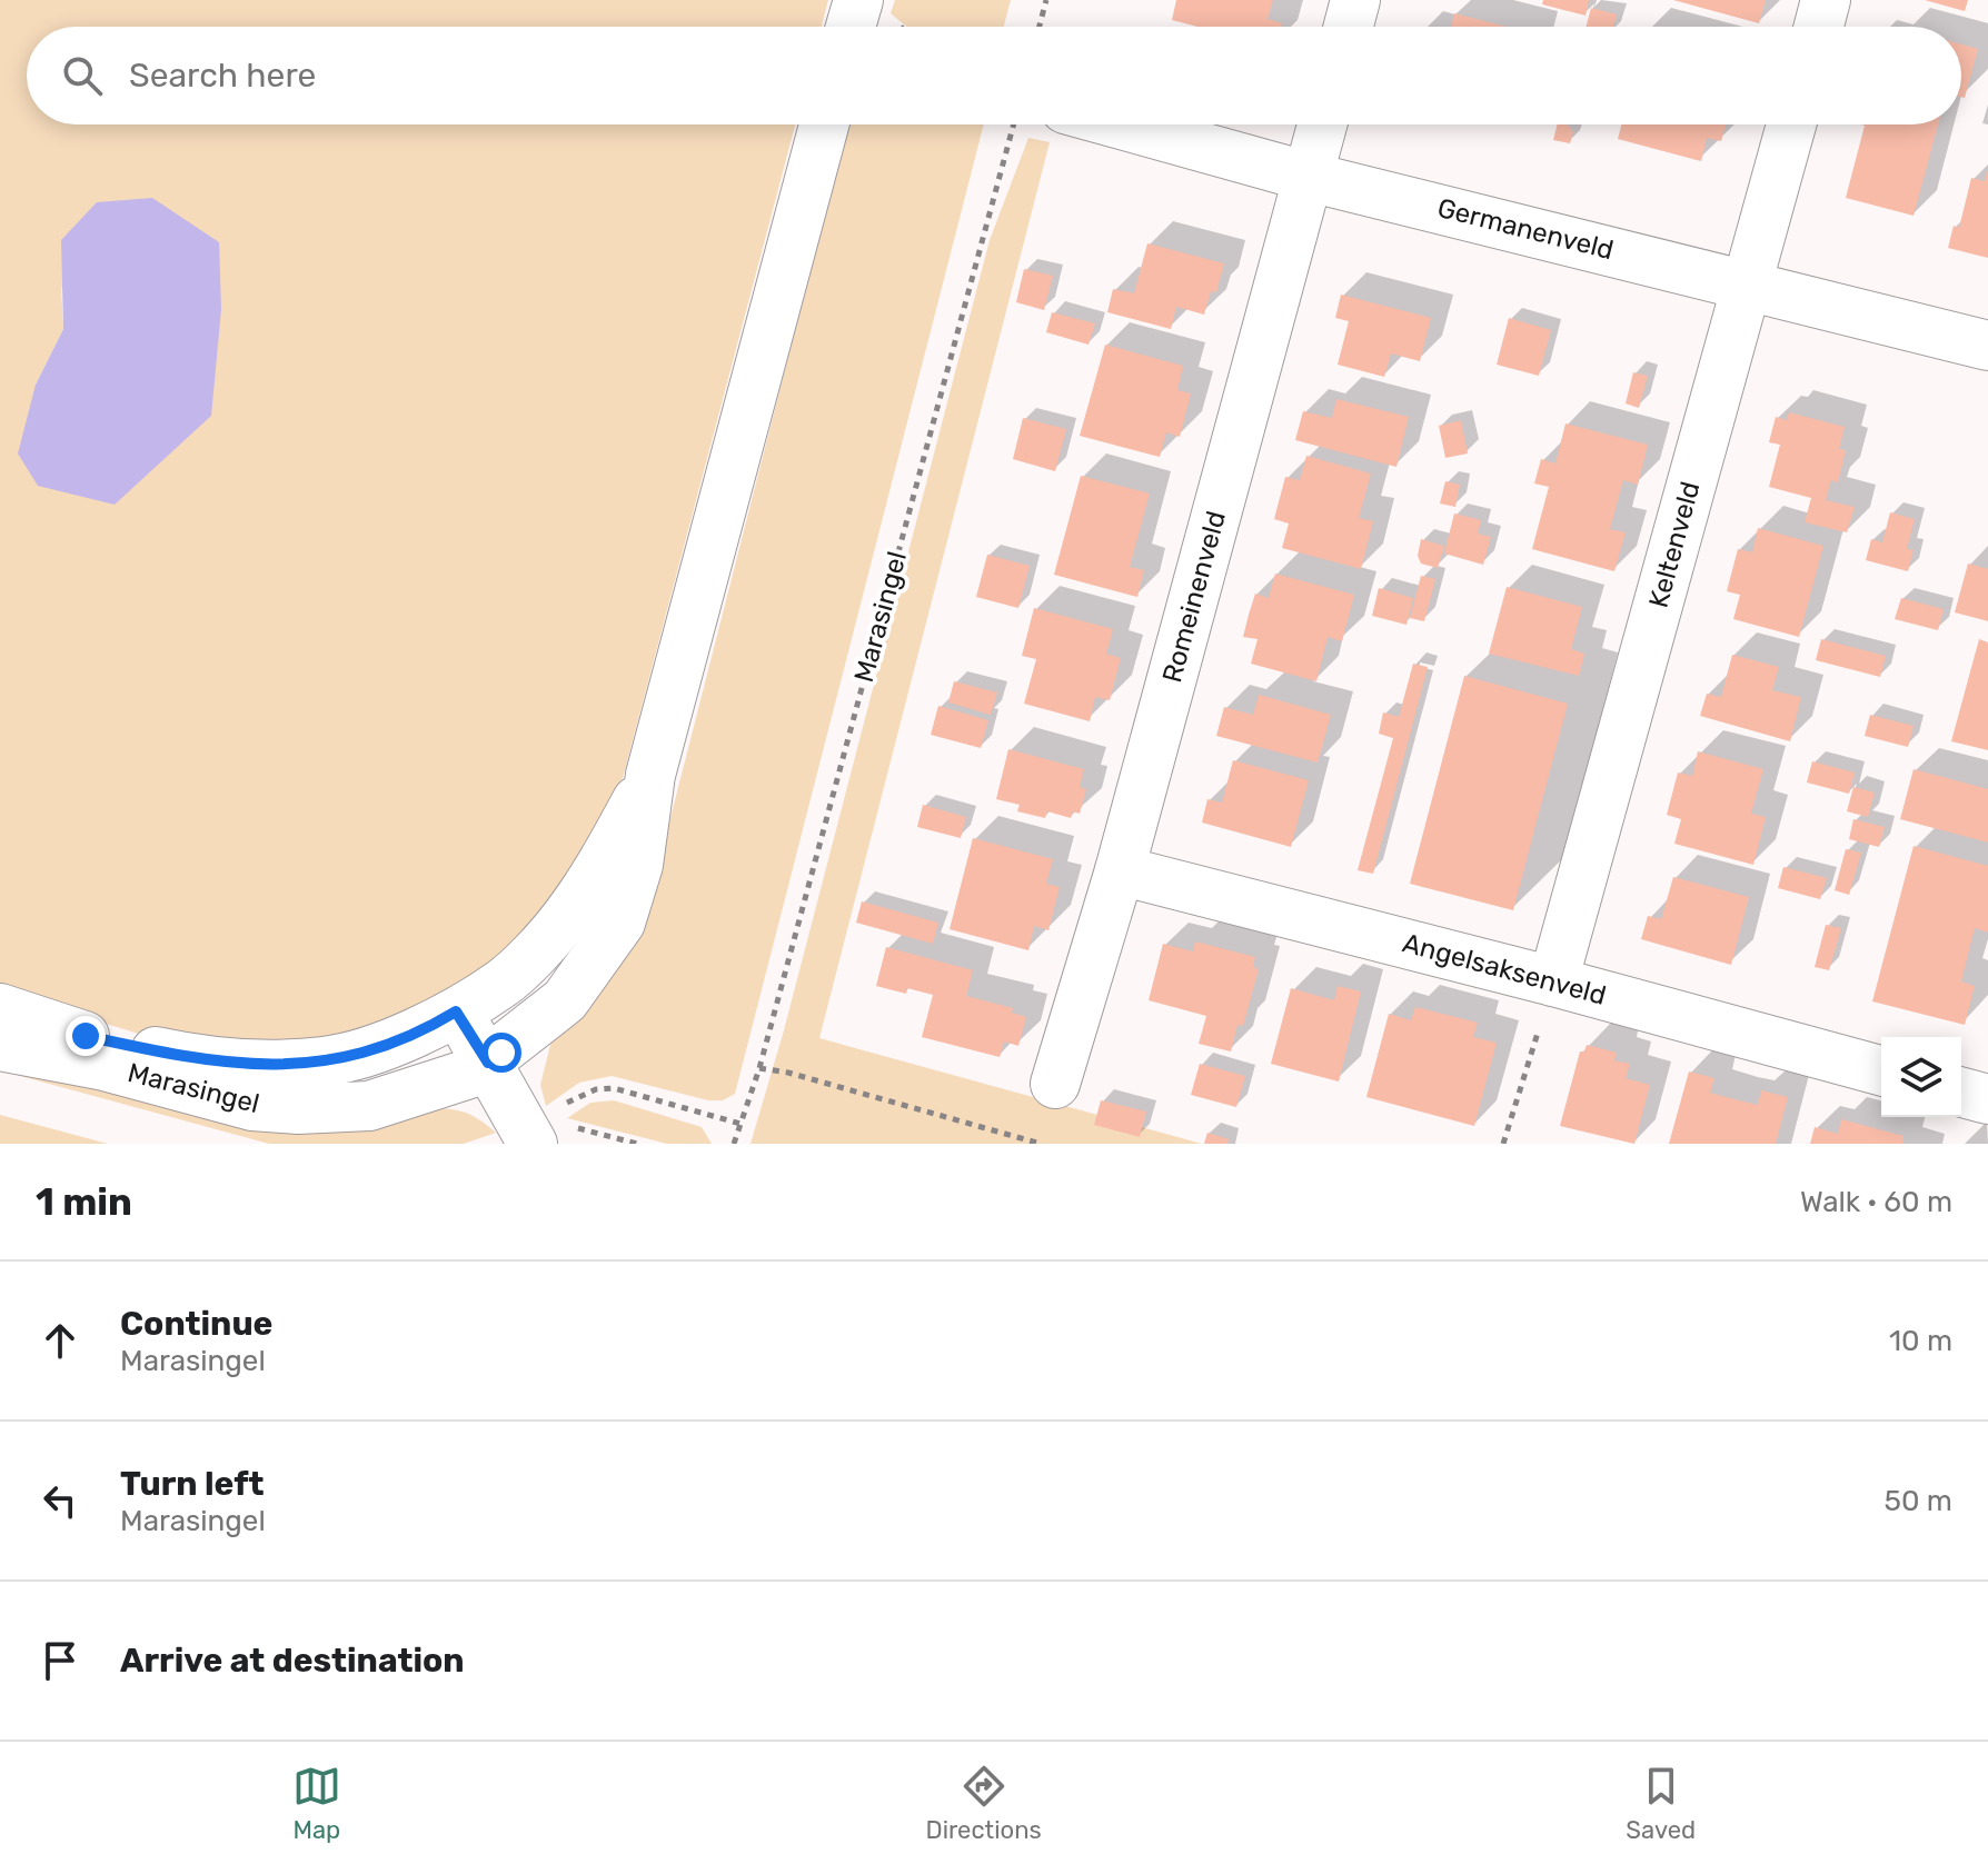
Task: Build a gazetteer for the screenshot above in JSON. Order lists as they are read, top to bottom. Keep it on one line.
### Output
{"streets":{"street":["Germanenveld","Keltenveld","Romeinenveld","Marasingel","Angelsaksenveld"]},"crossings":[["Germanenveld","Keltenveld"],["Germanenveld","Romeinenveld"],["Keltenveld","Angelsaksenveld"],["Romeinenveld","Angelsaksenveld"]],"page":{"search":"Search here","heading":["1 min","Walk · 60 m"],"list":[["Continue","Marasingel","10 m"],["Turn left","Marasingel","50 m"],"Arrive at destination"],"nav":["Map","Directions","Saved"]}}
